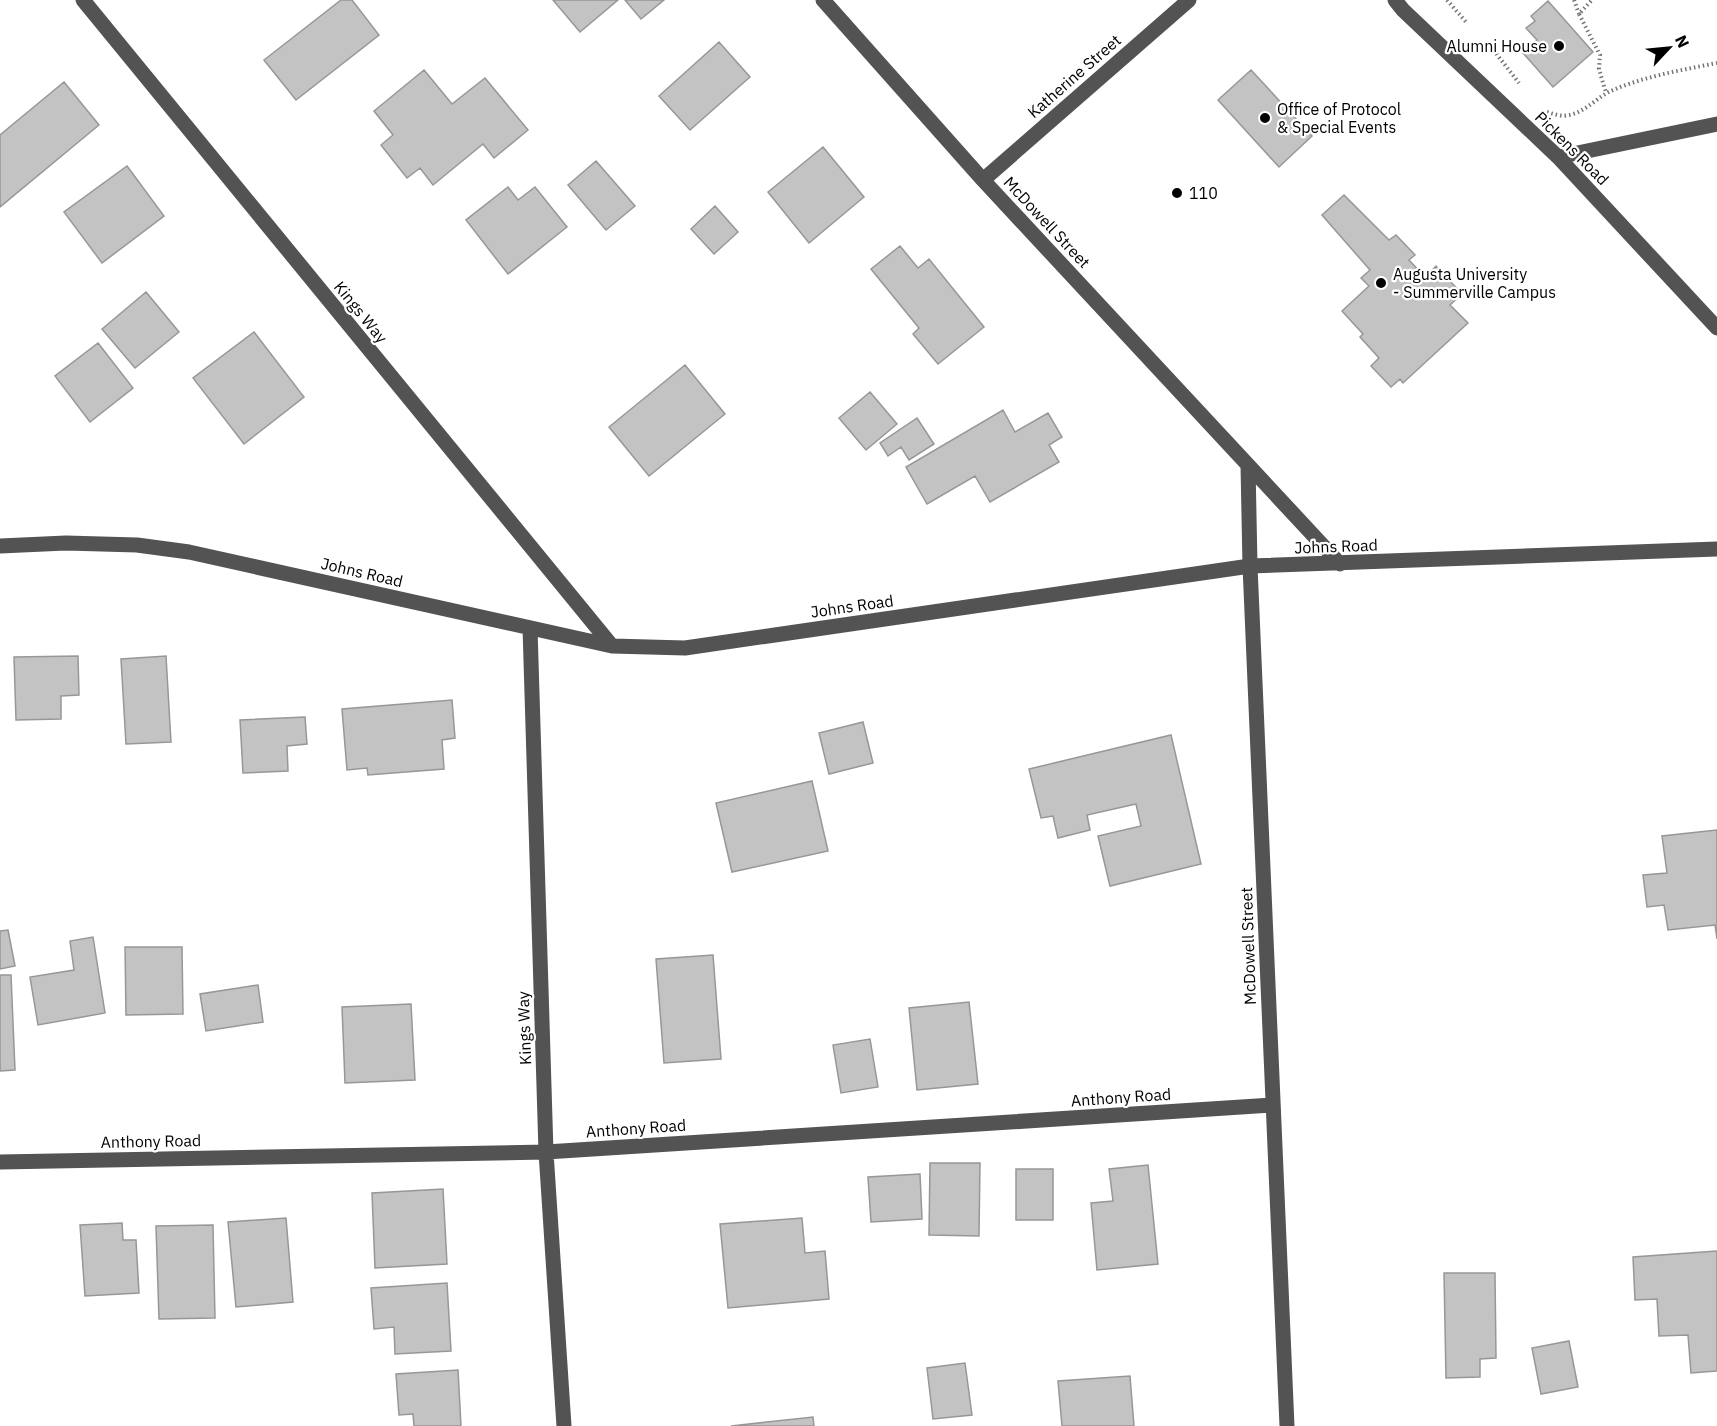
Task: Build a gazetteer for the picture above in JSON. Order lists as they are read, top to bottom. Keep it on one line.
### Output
{"streets":{"street":["Katherine Street","Pickens Road","McDowell Street","Kings Way","Johns Road","Anthony Road"]},"crossings":[["Katherine Street","McDowell Street"],["McDowell Street","Johns Road"],["McDowell Street","Anthony Road"],["Kings Way","Johns Road"],["Kings Way","Anthony Road"]],"places":["Alumni House","Office of Protocol & Special Events","110","Augusta University - Summerville Campus"],"north":"top right"}
